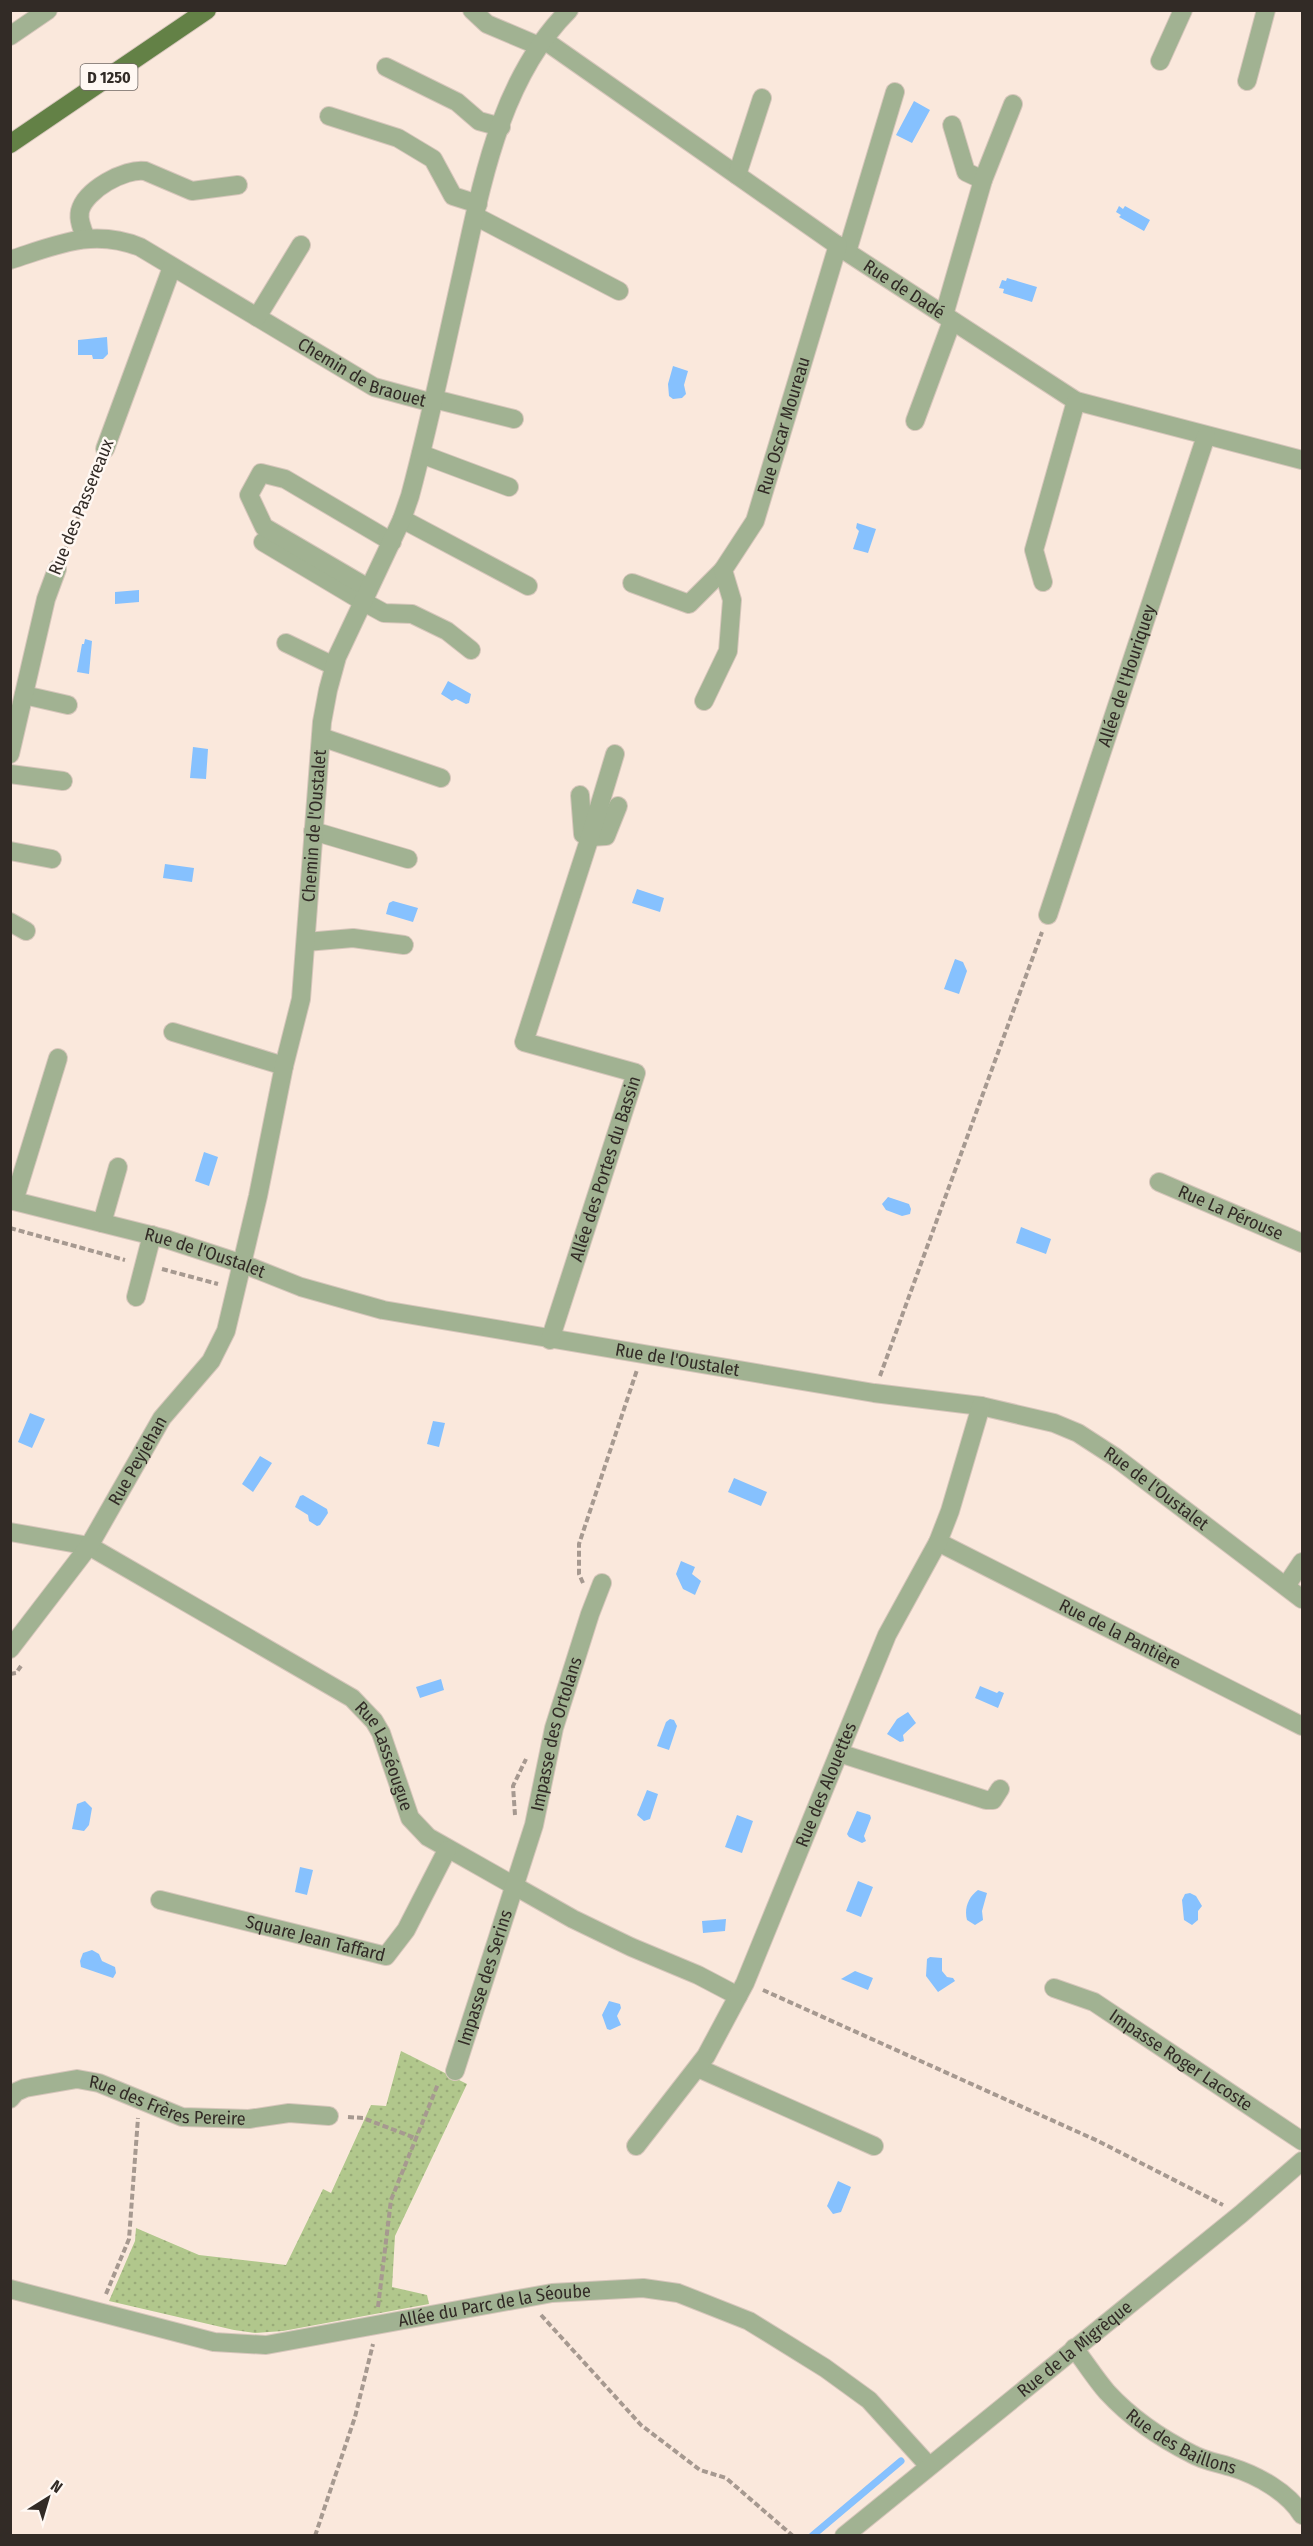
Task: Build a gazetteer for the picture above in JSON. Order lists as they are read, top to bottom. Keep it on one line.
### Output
{"streets":{"main road":["D 1250"],"street":["Rue de Dadé","Chemin de Braouet","Rue Oscar Moureau","Rue des Passereaux","Allée de l'Houriquey","Chemin de l'Oustalet","Allée des Portes du Bassin","Rue La Pérouse","Rue de l'Oustalet","Rue Peyjehan","Rue de la Pantière","Impasse des Ortolans","Rue Lasséougue","Rue des Alouettes","Square Jean Taffard","Impasse des Serins","Impasse Roger Lacoste","Rue des Frères Pereire","Allée du Parc de la Séoube","Rue de la Migrèque","Rue des Baillons"]},"crossings":[["Rue de Dadé","Chemin de Braouet"],["Rue de Dadé","Rue Oscar Moureau"],["Rue de Dadé","Allée de l'Houriquey"],["Chemin de Braouet","Rue des Passereaux"],["Chemin de Braouet","Chemin de l'Oustalet"],["Chemin de l'Oustalet","Rue de l'Oustalet"],["Chemin de l'Oustalet","Rue Peyjehan"],["Allée des Portes du Bassin","Rue de l'Oustalet"],["Rue de l'Oustalet","Rue Peyjehan"],["Rue de l'Oustalet","Rue des Alouettes"],["Rue Peyjehan","Rue Lasséougue"],["Rue de la Pantière","Rue des Alouettes"],["Impasse des Ortolans","Rue Lasséougue"],["Impasse des Ortolans","Impasse des Serins"],["Rue Lasséougue","Rue des Alouettes"],["Rue Lasséougue","Square Jean Taffard"],["Rue Lasséougue","Impasse des Serins"],["Allée du Parc de la Séoube","Rue de la Migrèque"],["Rue de la Migrèque","Rue des Baillons"]],"north":"top right"}
